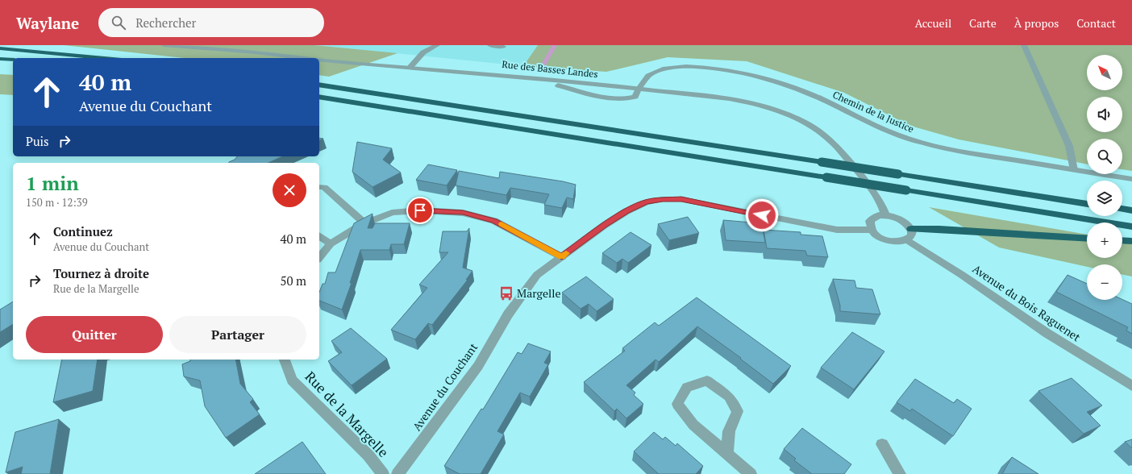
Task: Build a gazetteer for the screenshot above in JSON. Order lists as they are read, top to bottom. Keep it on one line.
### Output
{"streets":{"street":["Rue des Basses Landes","Chemin de la Justice","Avenue du Bois Raguenet","Avenue du Couchant","Rue de la Margelle"]},"crossings":[["Rue des Basses Landes","Chemin de la Justice"]],"places":{"bus stop":["Margelle"]},"north":"top left","page":{"header":"Waylane","search":"Rechercher","nav":["Accueil","Carte","À propos","Contact"],"map_buttons":["+","−"],"turn":["40 m","Avenue du Couchant"],"then":"Puis","heading":["1 min","150 m · 12:39"],"list":[{"name":"Continuez","note":"Avenue du Couchant","value":"40 m"},{"name":"Tournez à droite","note":"Rue de la Margelle","value":"50 m"}],"buttons":["Quitter","Partager"]}}
